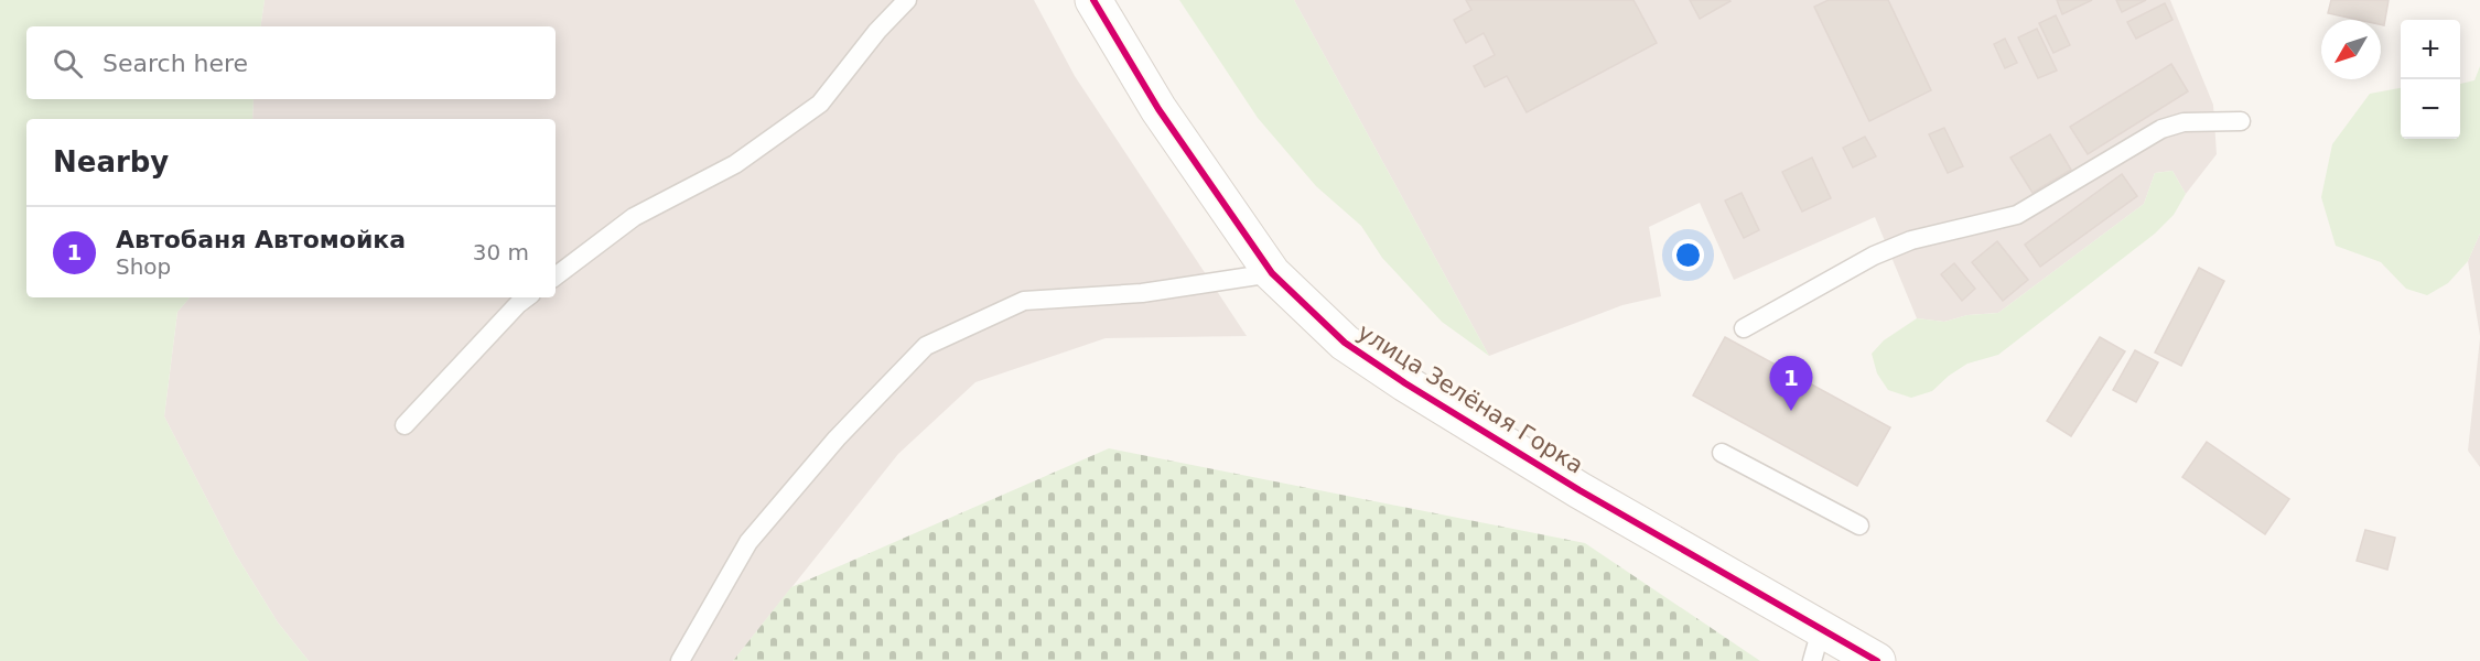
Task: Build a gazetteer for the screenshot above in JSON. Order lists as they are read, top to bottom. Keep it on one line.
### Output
{"streets":{"street":["улица Зелёная Горка"]},"north":"bottom left","page":{"map_buttons":["+","−"],"search":"Search here","heading":"Nearby","list":[{"mark":"1","name":"Автобаня Автомойка","note":"Shop","value":"30 m"}],"pins":"1"}}
